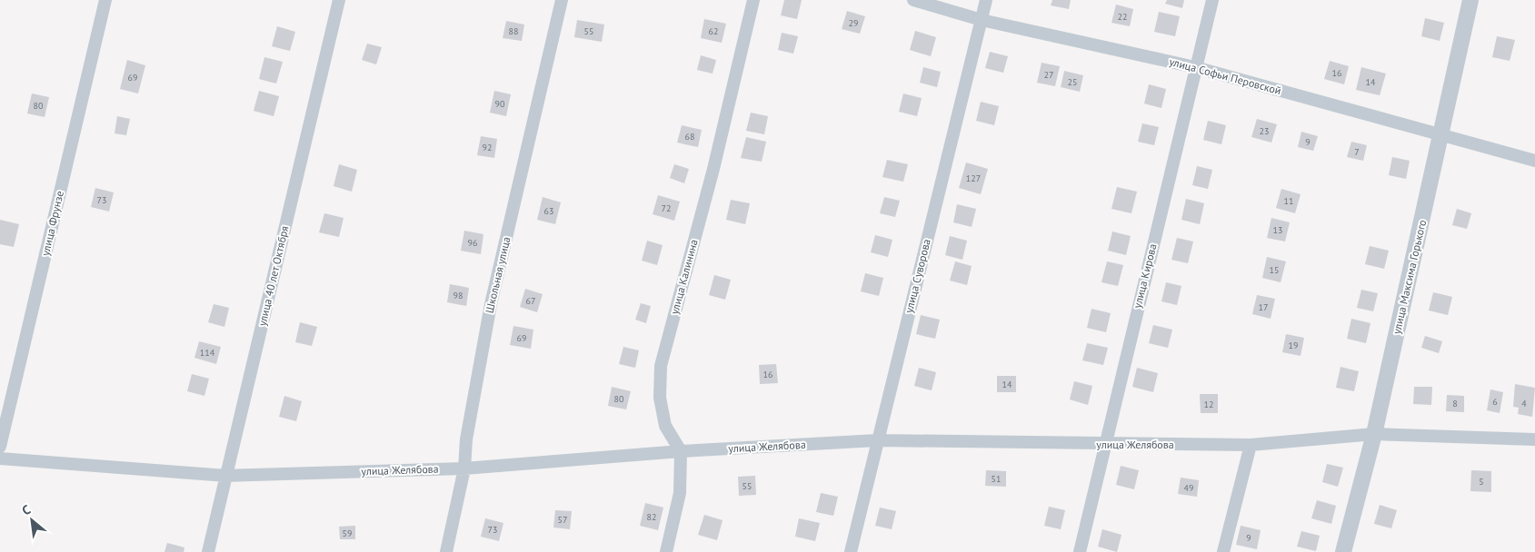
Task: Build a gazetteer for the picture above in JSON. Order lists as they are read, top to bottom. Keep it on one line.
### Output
{"streets":{"street":["улица Софьи Перовской","улица Фрунзе","Школьная улица","улица 40 лет Октября","улица Суворова","улица Кирова","улица Калинина","улица Максима Горького","улица Желябова"]},"crossings":[["улица Софьи Перовской","улица Суворова"],["улица Софьи Перовской","улица Кирова"],["улица Софьи Перовской","улица Максима Горького"],["Школьная улица","улица Желябова"],["улица 40 лет Октября","улица Желябова"],["улица Суворова","улица Желябова"],["улица Кирова","улица Желябова"],["улица Калинина","улица Желябова"],["улица Максима Горького","улица Желябова"]],"house_numbers":["22","29","88","55","62","16","27","69","25","14","90","80","23","68","9","92","7","127","73","11","72","63","13","96","15","98","67","17","69","19","114","16","14","80","6","8","4","12","51","5","55","49","82","57","73","59","9"],"north":"top left"}
